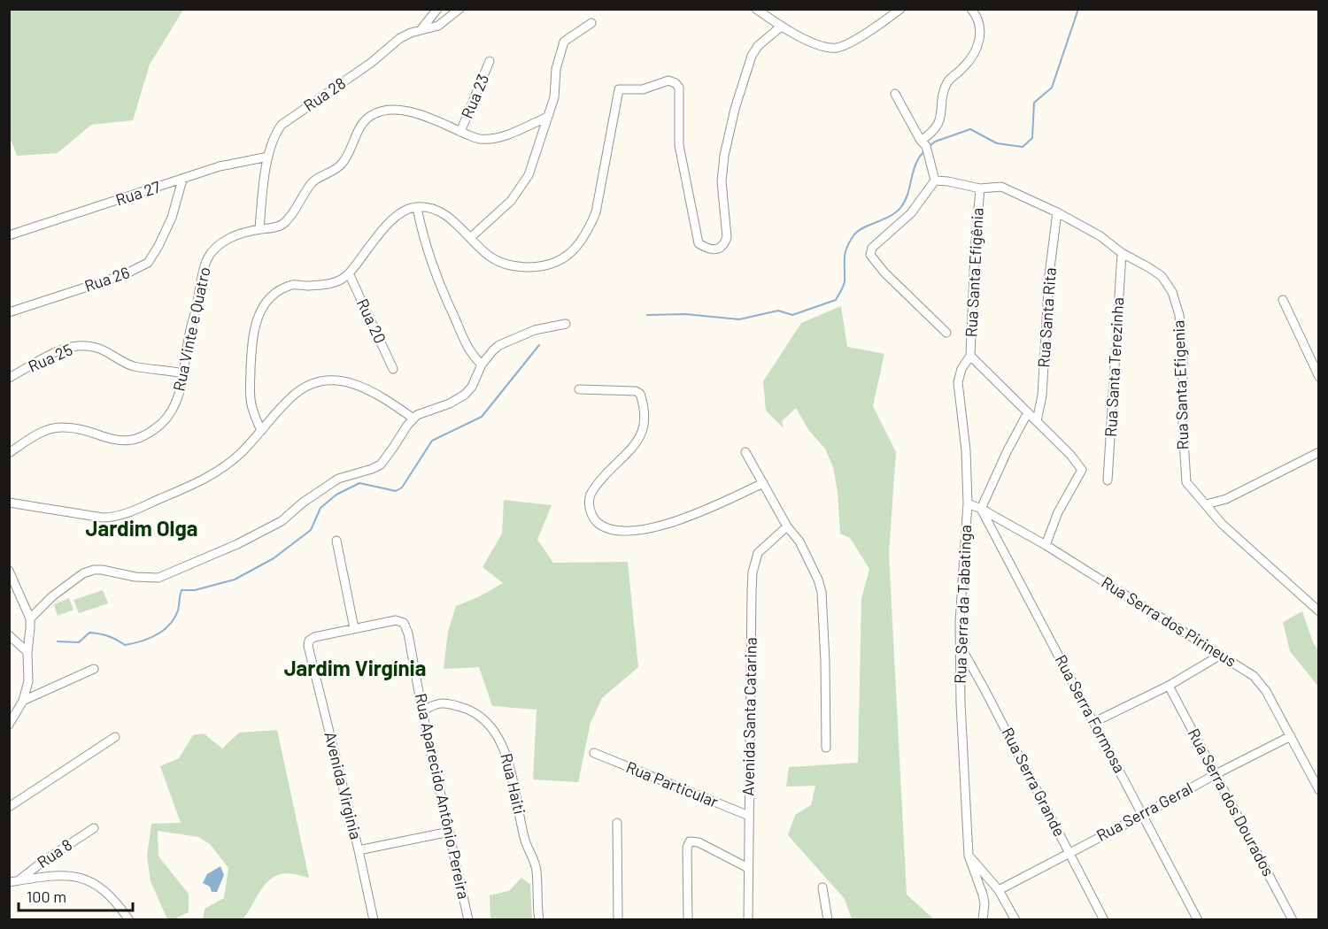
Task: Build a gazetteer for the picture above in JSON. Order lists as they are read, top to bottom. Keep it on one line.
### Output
{"streets":{"street":["Rua 28","Rua 23","Rua 27","Rua Santa Efigênia","Rua 26","Rua Santa Rita","Rua 20","Rua Vinte e Quatro","Rua 25","Rua Santa Terezinha","Rua Santa Efigenia","Rua Serra da Tabatinga","Rua Serra dos Pirineus","Rua Serra Formosa","Avenida Santa Catarina","Rua Serra Grande","Rua Haiti","Rua Particular","Avenida Virginia","Rua Aparecido Antônio Pereira","Rua Serra dos Dourados","Rua Serra Geral","Rua 8"]},"crossings":[["Rua 28","Rua 27"],["Rua 28","Rua Vinte e Quatro"],["Rua 23","Rua Vinte e Quatro"],["Rua 27","Rua 26"],["Rua Santa Efigênia","Rua Santa Efigenia"],["Rua Santa Efigênia","Rua Serra da Tabatinga"],["Rua Santa Rita","Rua Santa Efigenia"],["Rua Vinte e Quatro","Rua 25"],["Rua Santa Terezinha","Rua Santa Efigenia"],["Rua Serra da Tabatinga","Rua Serra dos Pirineus"],["Rua Serra da Tabatinga","Rua Serra Grande"],["Rua Serra dos Pirineus","Rua Serra Formosa"],["Rua Serra dos Pirineus","Rua Serra Geral"],["Rua Serra Formosa","Rua Serra Geral"],["Avenida Santa Catarina","Rua Particular"],["Rua Serra Grande","Rua Serra Geral"],["Rua Haiti","Rua Aparecido Antônio Pereira"],["Avenida Virginia","Rua Aparecido Antônio Pereira"],["Rua Serra dos Dourados","Rua Serra Geral"]],"districts":["Jardim Olga","Jardim Virgínia"],"scale_bar":"100 m"}
